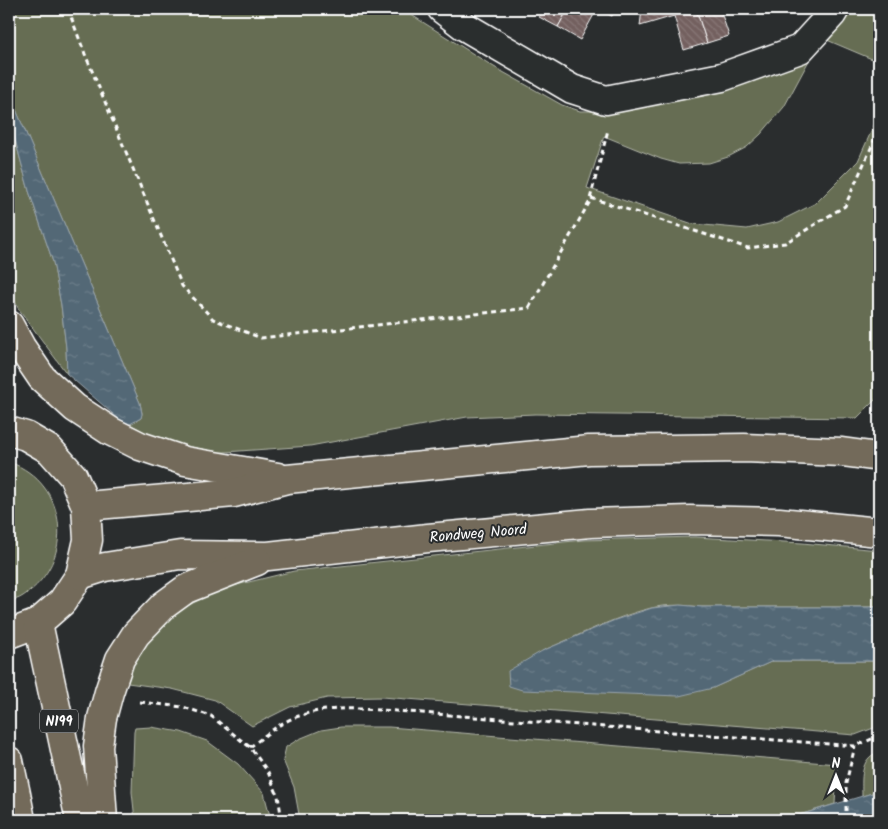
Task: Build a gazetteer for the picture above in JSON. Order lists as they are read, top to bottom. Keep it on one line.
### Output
{"streets":{"main road":["Rondweg Noord","N199"]},"north":"top"}
